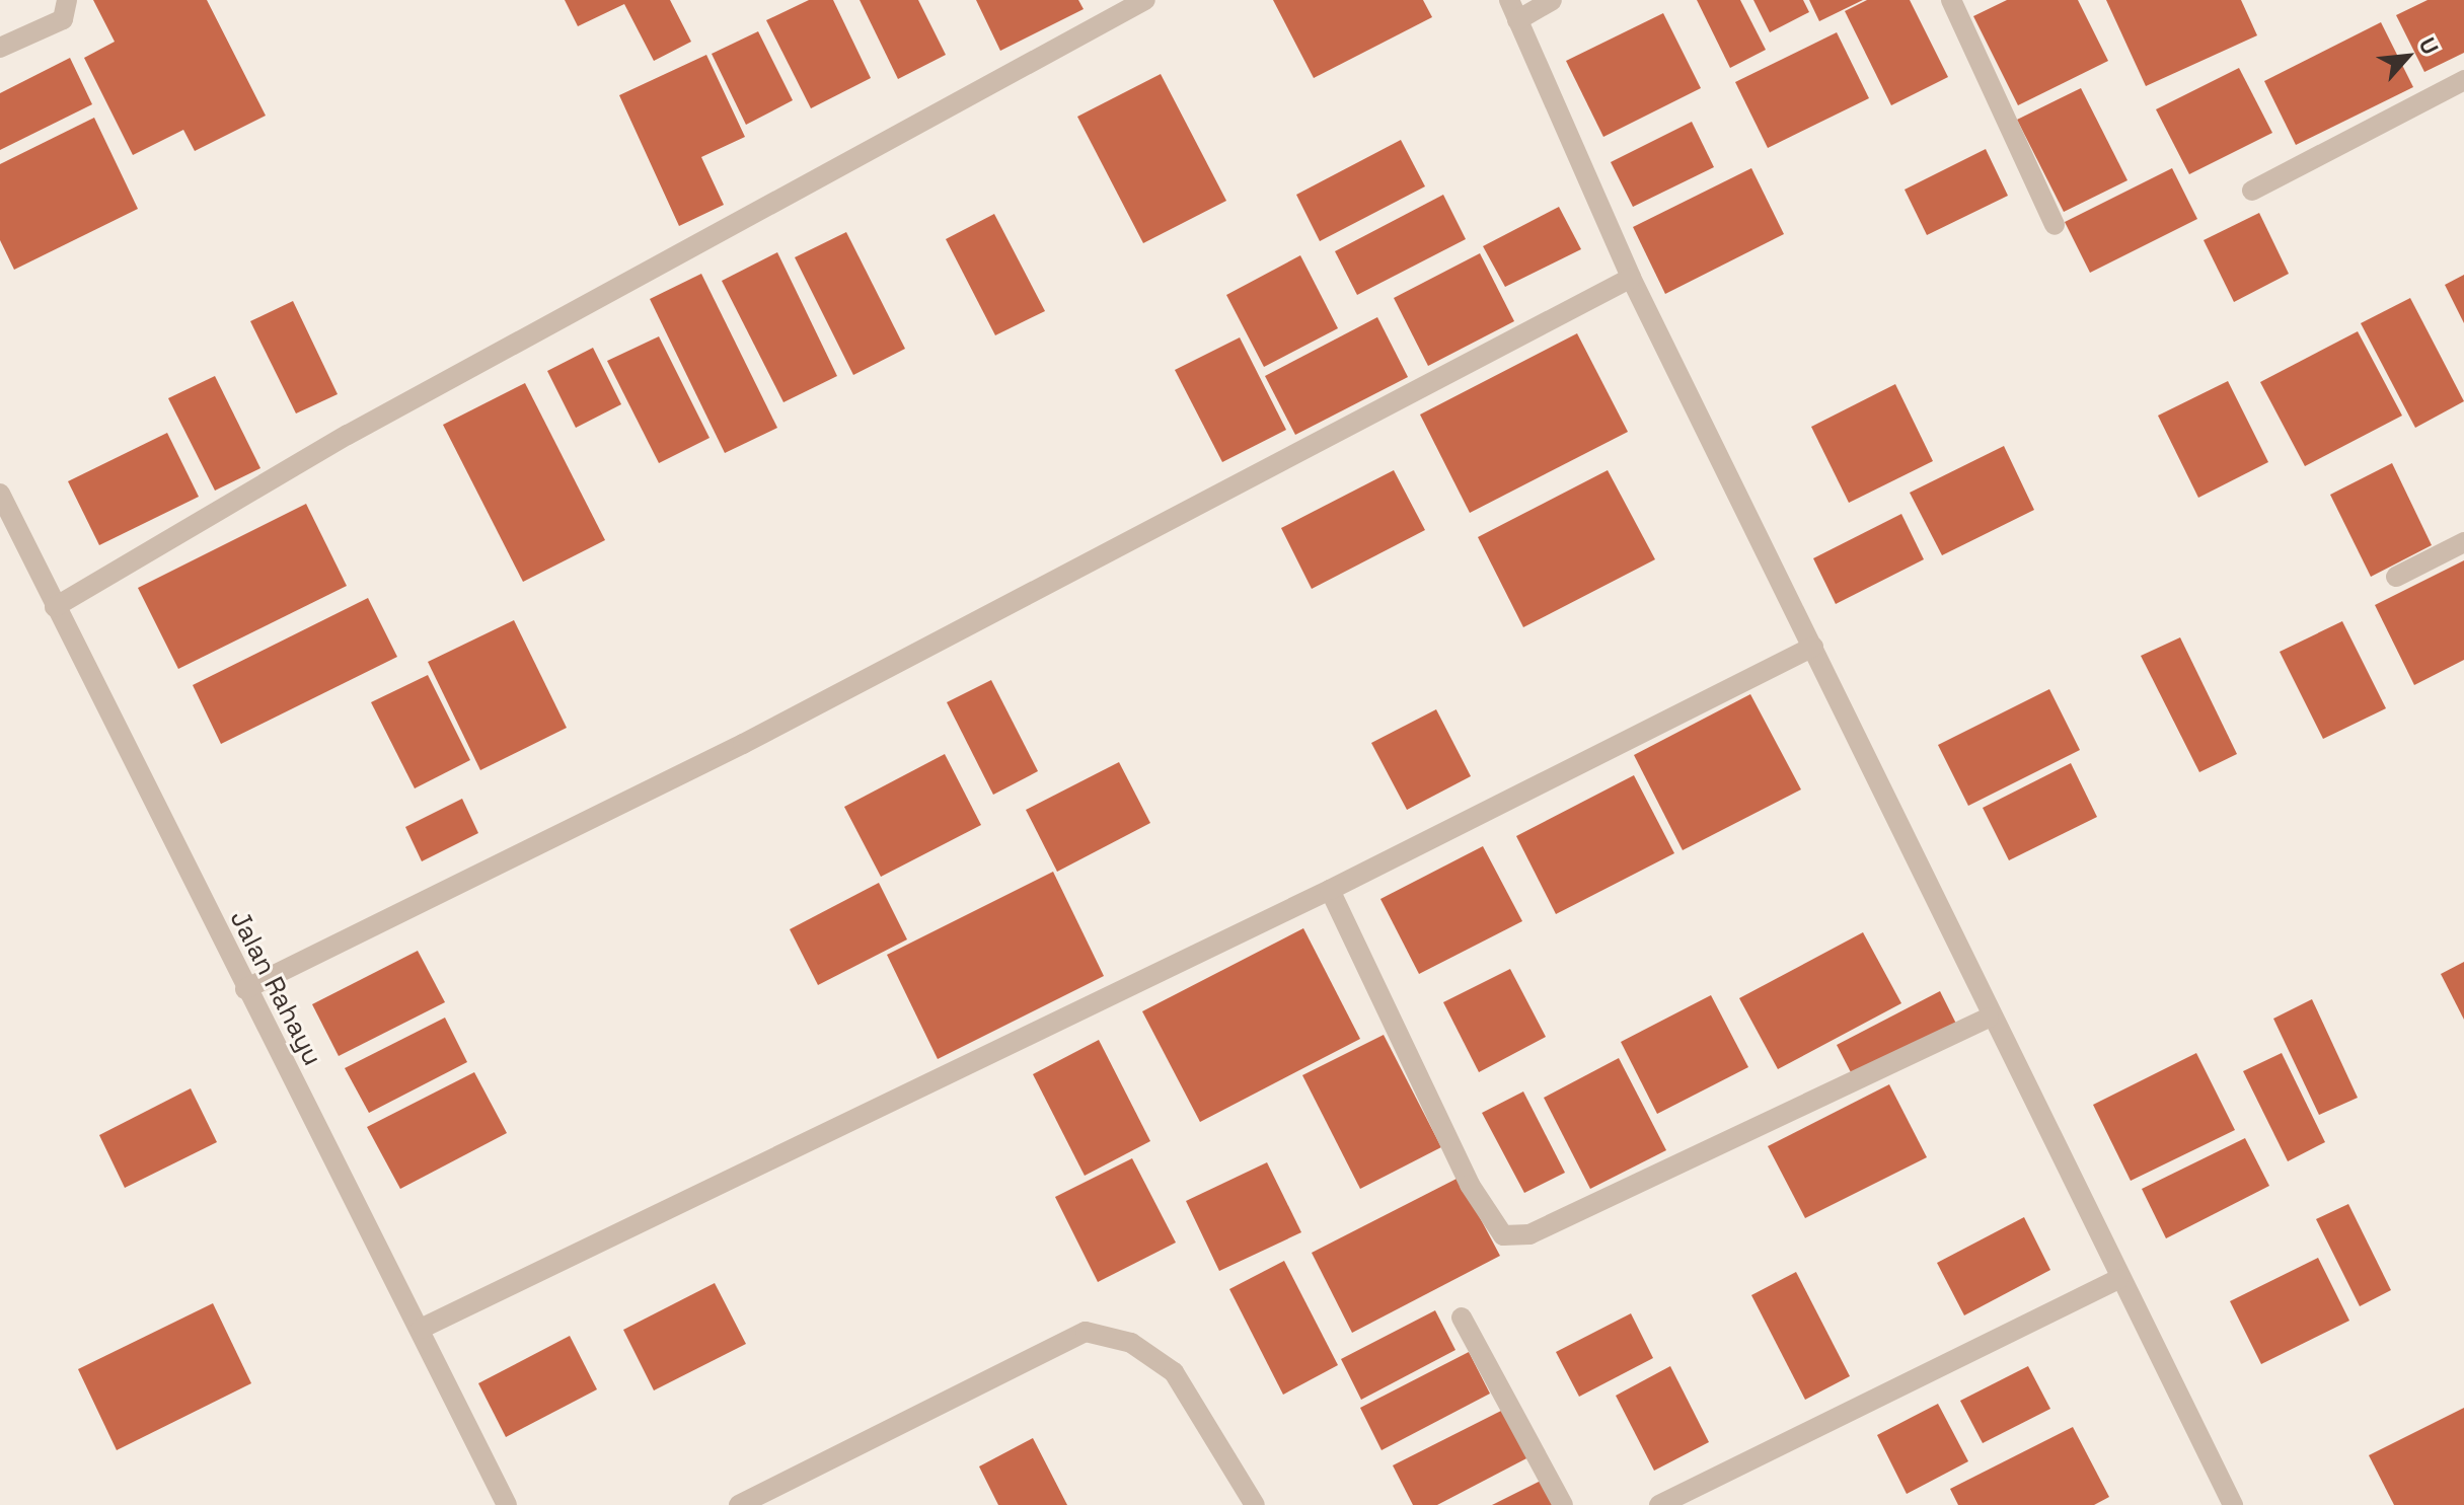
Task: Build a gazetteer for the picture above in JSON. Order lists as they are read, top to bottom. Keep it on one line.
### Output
{"streets":{"street":["Jalan Rahayu"]},"north":"top right"}
